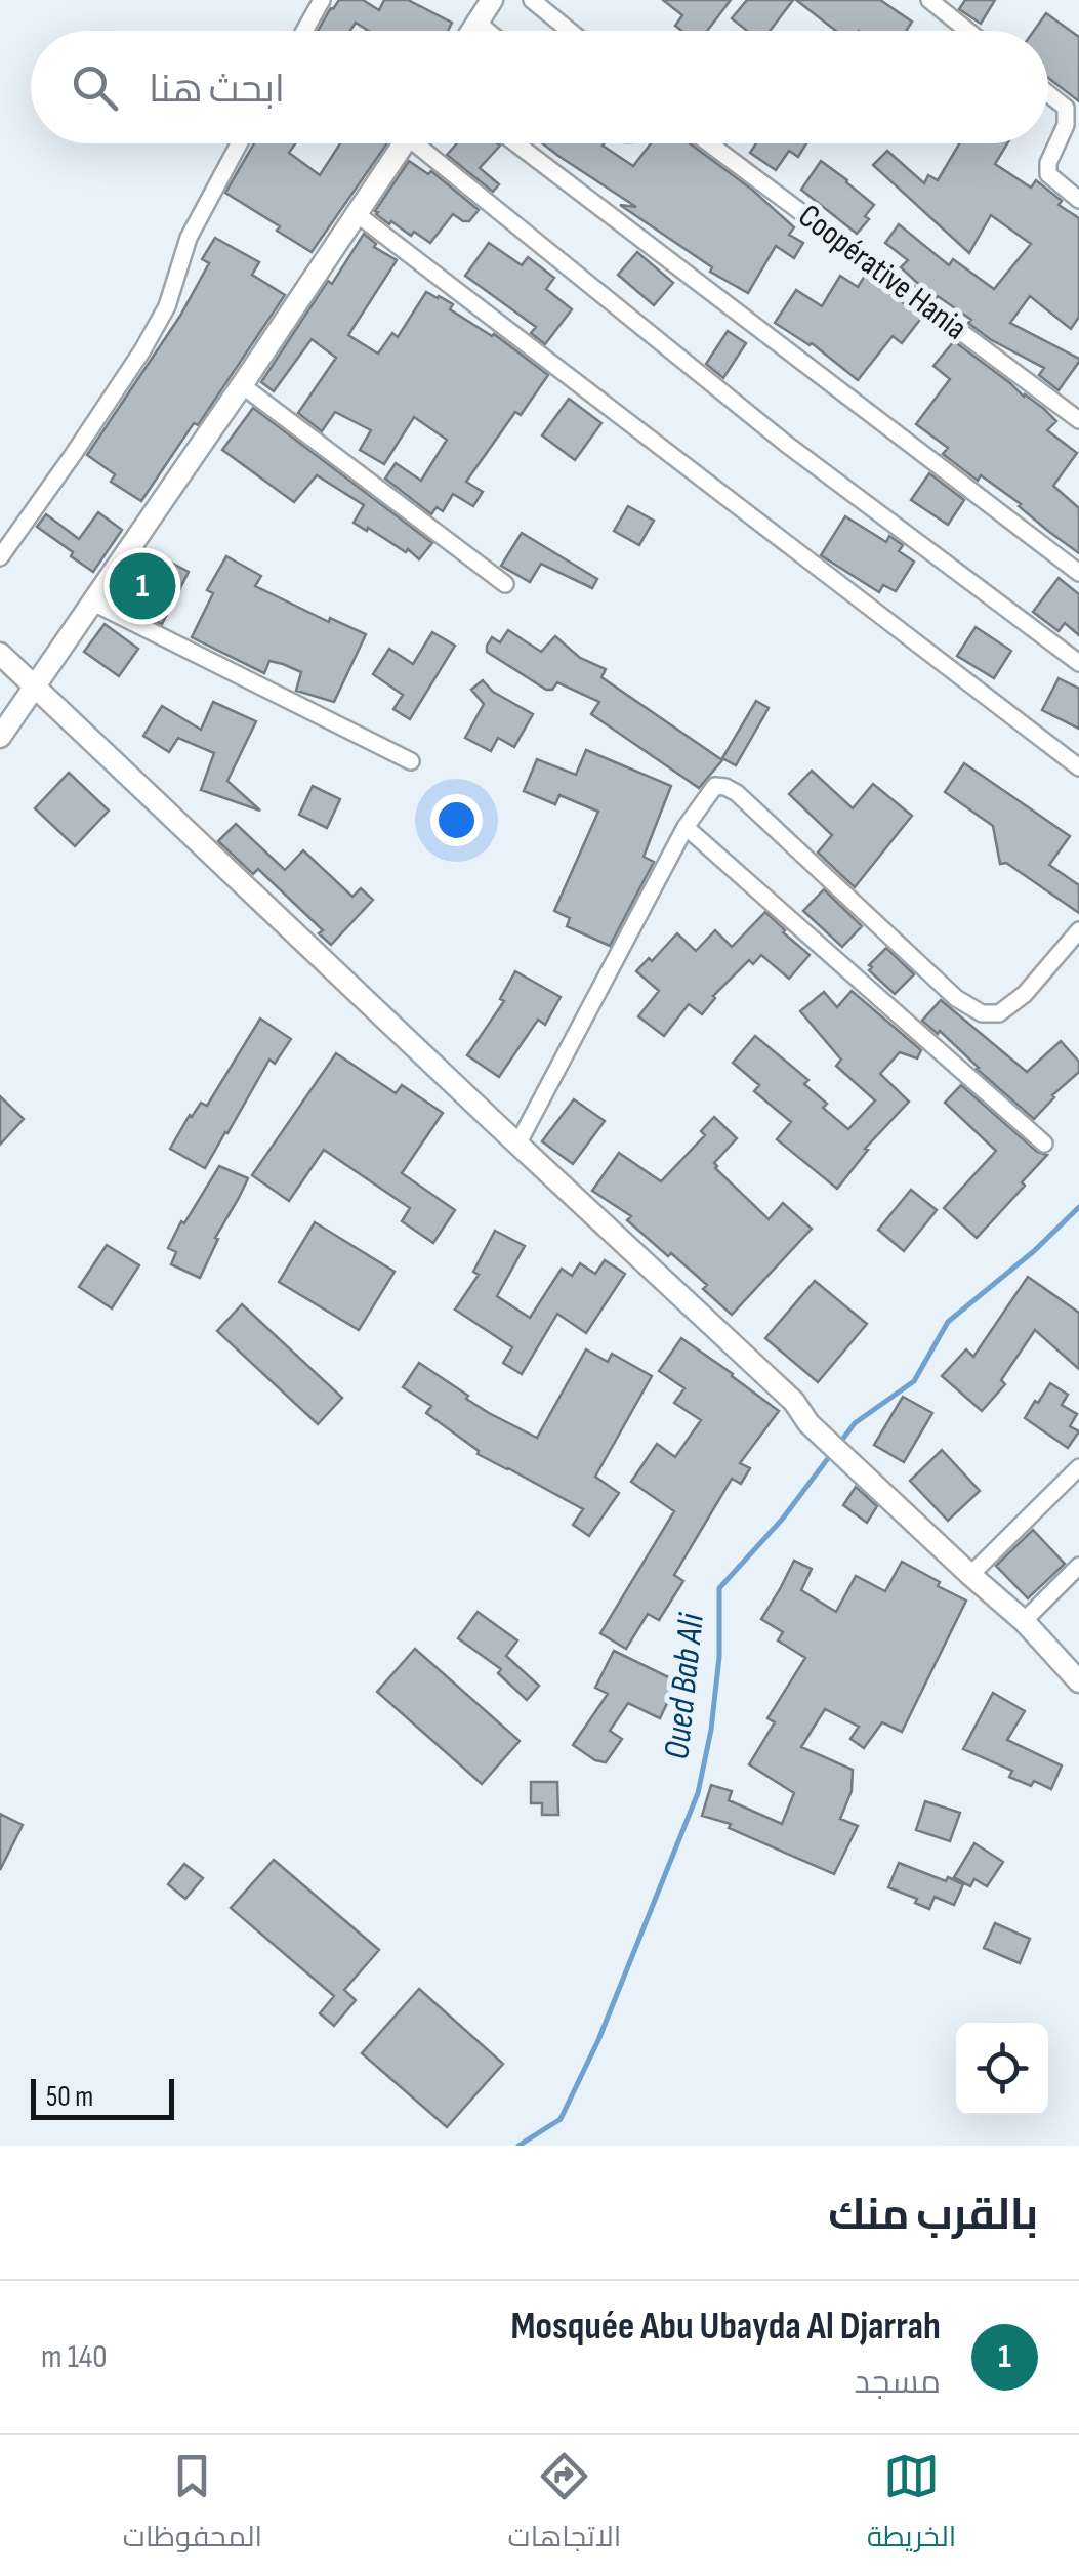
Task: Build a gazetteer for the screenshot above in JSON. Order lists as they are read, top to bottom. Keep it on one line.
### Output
{"streets":{"street":["Coopérative Hania"]},"water":["Oued Bab Ali"],"scale_bar":"50 m","page":{"search":"ابحث هنا","pins":"1","scale":"50 m","heading":"بالقرب منك","list":[{"mark":"1","name":"Mosquée Abu Ubayda Al Djarrah","note":"مسجد","value":"140 m"}],"nav":["الخريطة","الاتجاهات","المحفوظات"]}}
